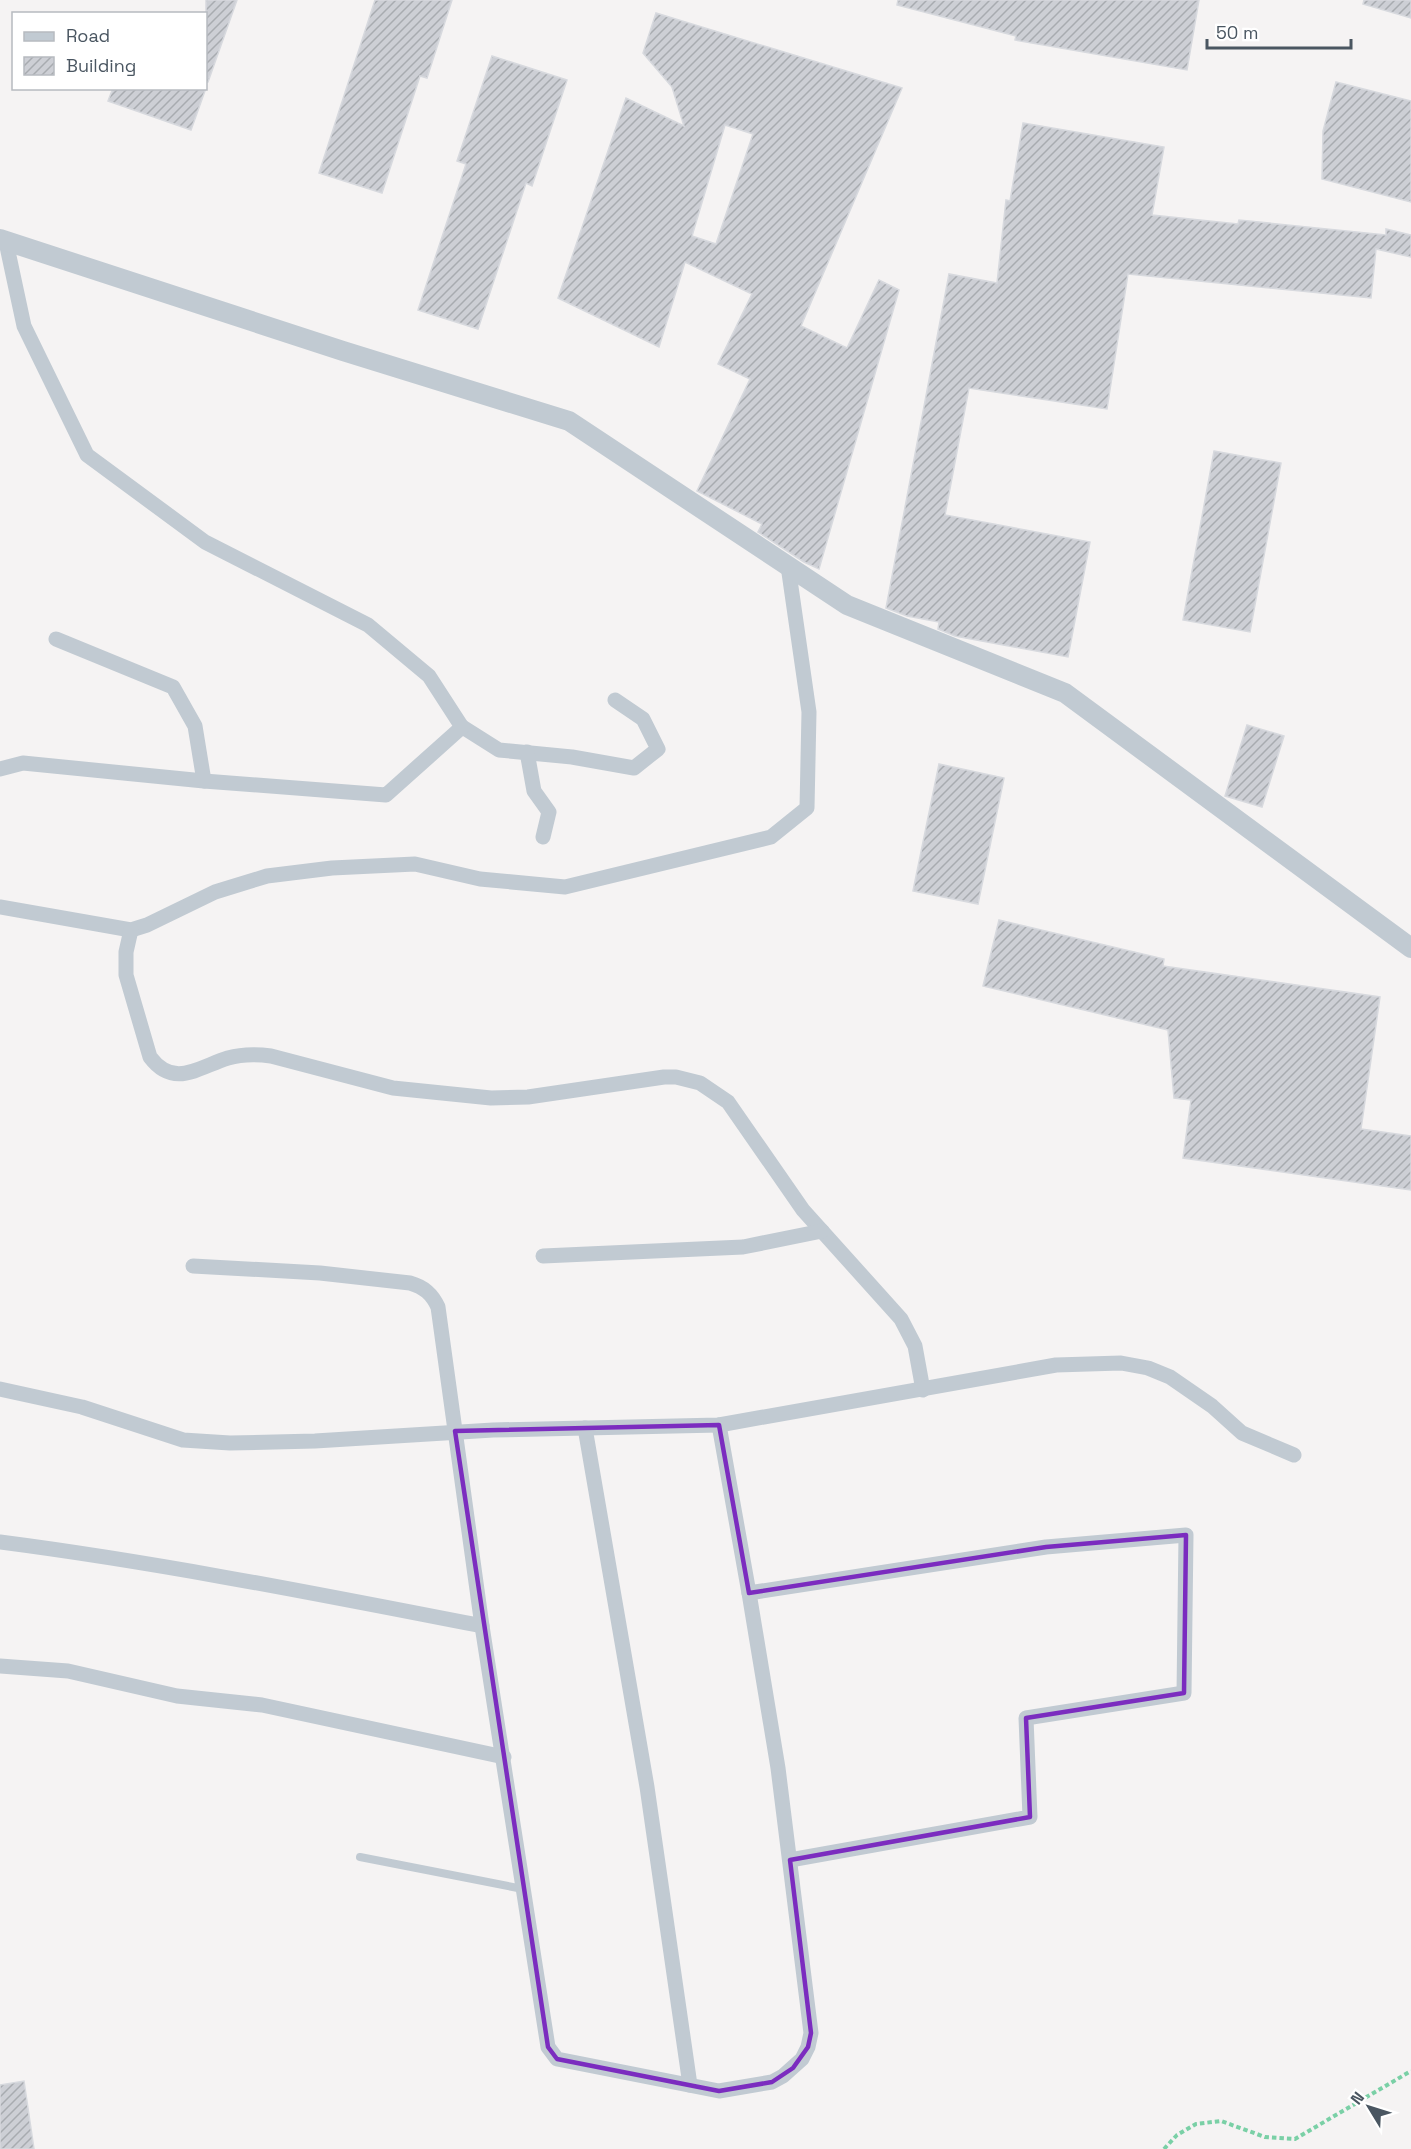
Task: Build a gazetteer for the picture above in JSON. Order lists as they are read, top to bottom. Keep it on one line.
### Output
{"legend":["Road","Building"],"scale_bar":"50 m","north":"top left"}
